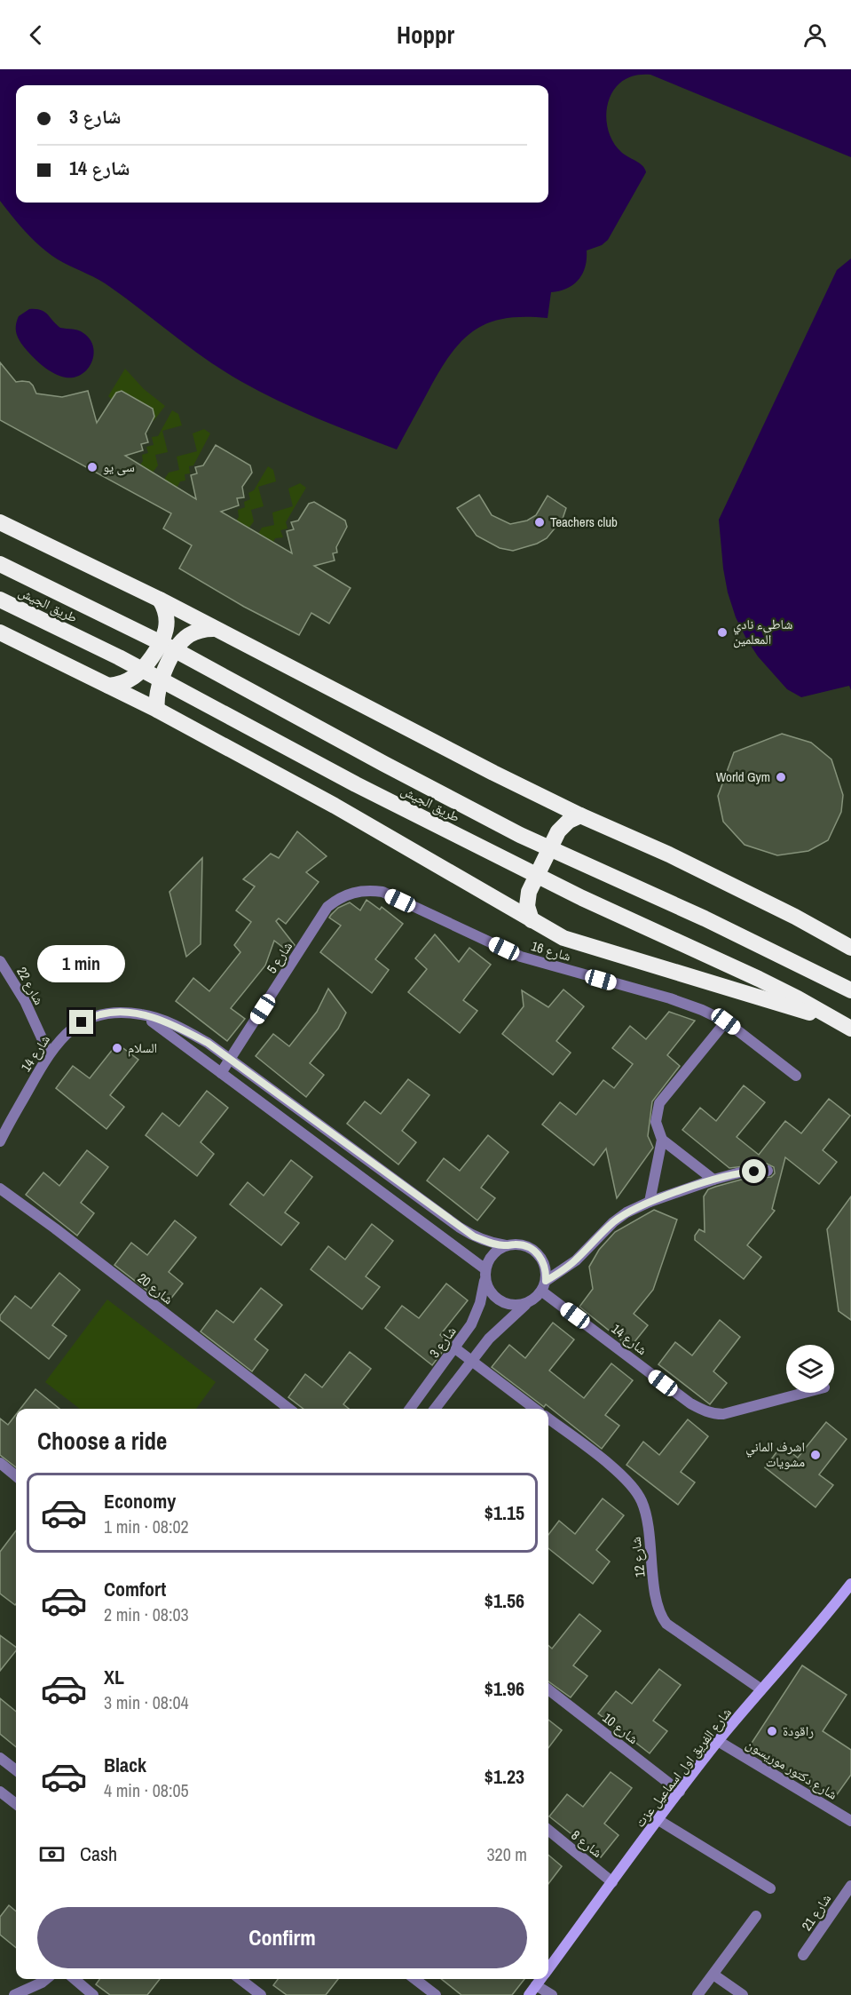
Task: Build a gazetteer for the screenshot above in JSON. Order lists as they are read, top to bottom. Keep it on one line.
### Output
{"streets":{"highway":["طريق الجيش"],"street":["شارع 16","شارع 5","شارع 22","شارع 14","شارع 20","شارع 3","شارع 12","شارع 10","شارع الفريق اول اسماعيل عزت","شارع دكتور موريسون","شارع 8","شارع 21"]},"crossings":[["شارع 16","شارع 5"],["شارع 5","شارع 14"],["شارع 22","شارع 14"],["شارع 14","شارع 3"],["شارع 12","شارع الفريق اول اسماعيل عزت"],["شارع 10","شارع الفريق اول اسماعيل عزت"],["شارع الفريق اول اسماعيل عزت","شارع دكتور موريسون"],["شارع الفريق اول اسماعيل عزت","شارع 8"]],"places":["سى يو","Teachers club","شاطيء نادي المعلمين","World Gym","السلام","اشرف الماني مشويات","راقودة"],"page":{"header":"Hoppr","banner":["شارع 3","شارع 14"],"bubble":"1 min","heading":"Choose a ride","list":[{"name":"Economy","note":"1 min · 08:02","value":"$1.15"},{"name":"Comfort","note":"2 min · 08:03","value":"$1.56"},{"name":"XL","note":"3 min · 08:04","value":"$1.96"},{"name":"Black","note":"4 min · 08:05","value":"$1.23"}],"pay":["Cash","320 m"],"buttons":"Confirm"}}
